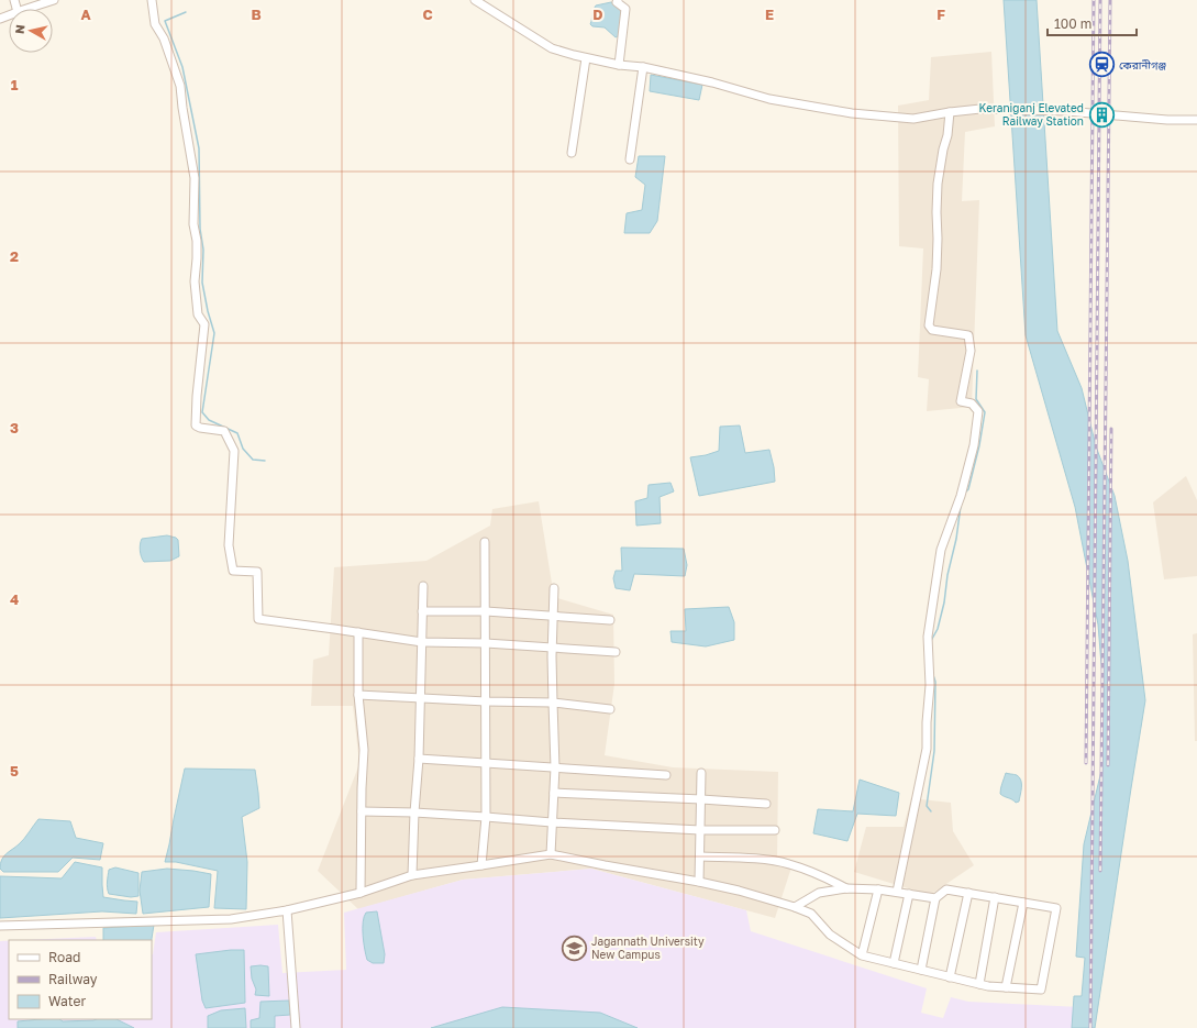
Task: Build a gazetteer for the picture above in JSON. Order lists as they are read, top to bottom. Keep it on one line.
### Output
{"places":{"station":["কেরানীগঞ্জ"],"building":["Keraniganj Elevated Railway Station"],"school or university":["Jagannath University New Campus"]},"legend":["Road","Railway","Water"],"scale_bar":"100 m","north":"left","grid":{"columns":["A","B","C","D","E","F"],"rows":["1","2","3","4","5"]}}
